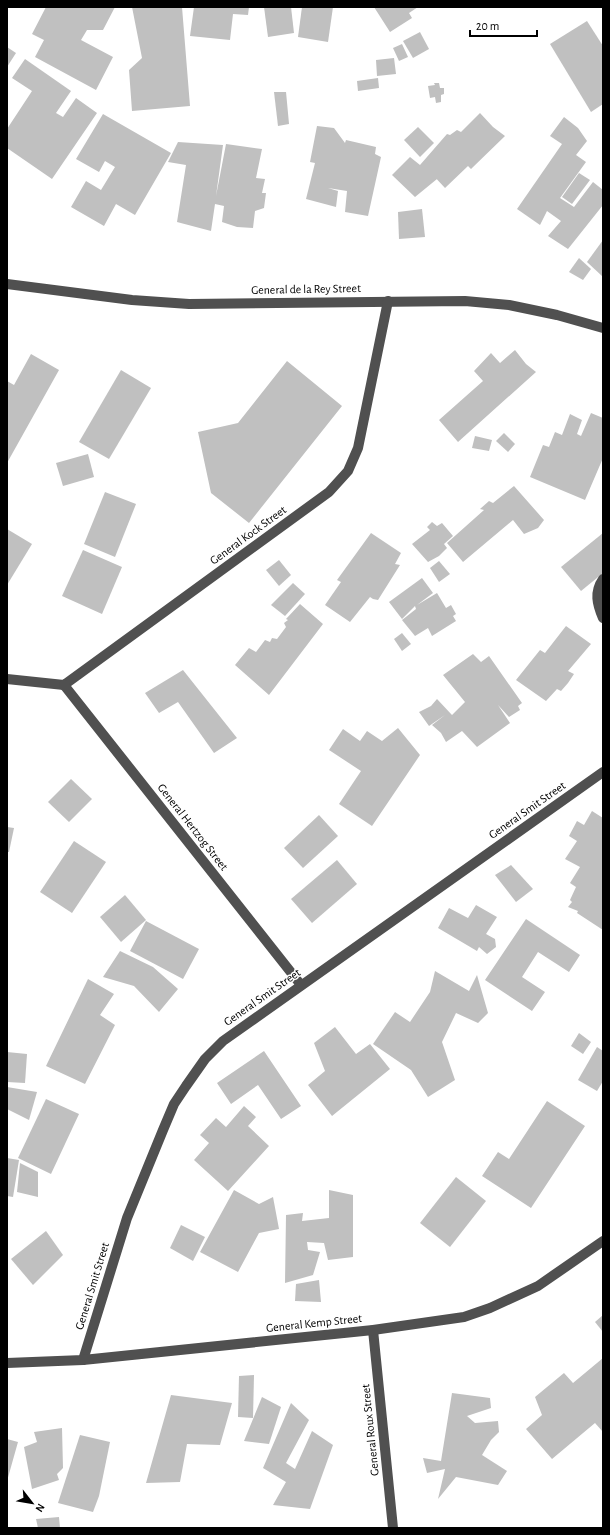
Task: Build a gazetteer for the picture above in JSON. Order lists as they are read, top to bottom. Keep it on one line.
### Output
{"streets":{"street":["General de la Rey Street","General Kock Street","General Smit Street","General Hertzog Street","General Kemp Street","General Roux Street"]},"crossings":[["General de la Rey Street","General Kock Street"],["General Kock Street","General Hertzog Street"],["General Smit Street","General Hertzog Street"],["General Smit Street","General Kemp Street"],["General Kemp Street","General Roux Street"]],"scale_bar":"20 m","north":"bottom right"}
